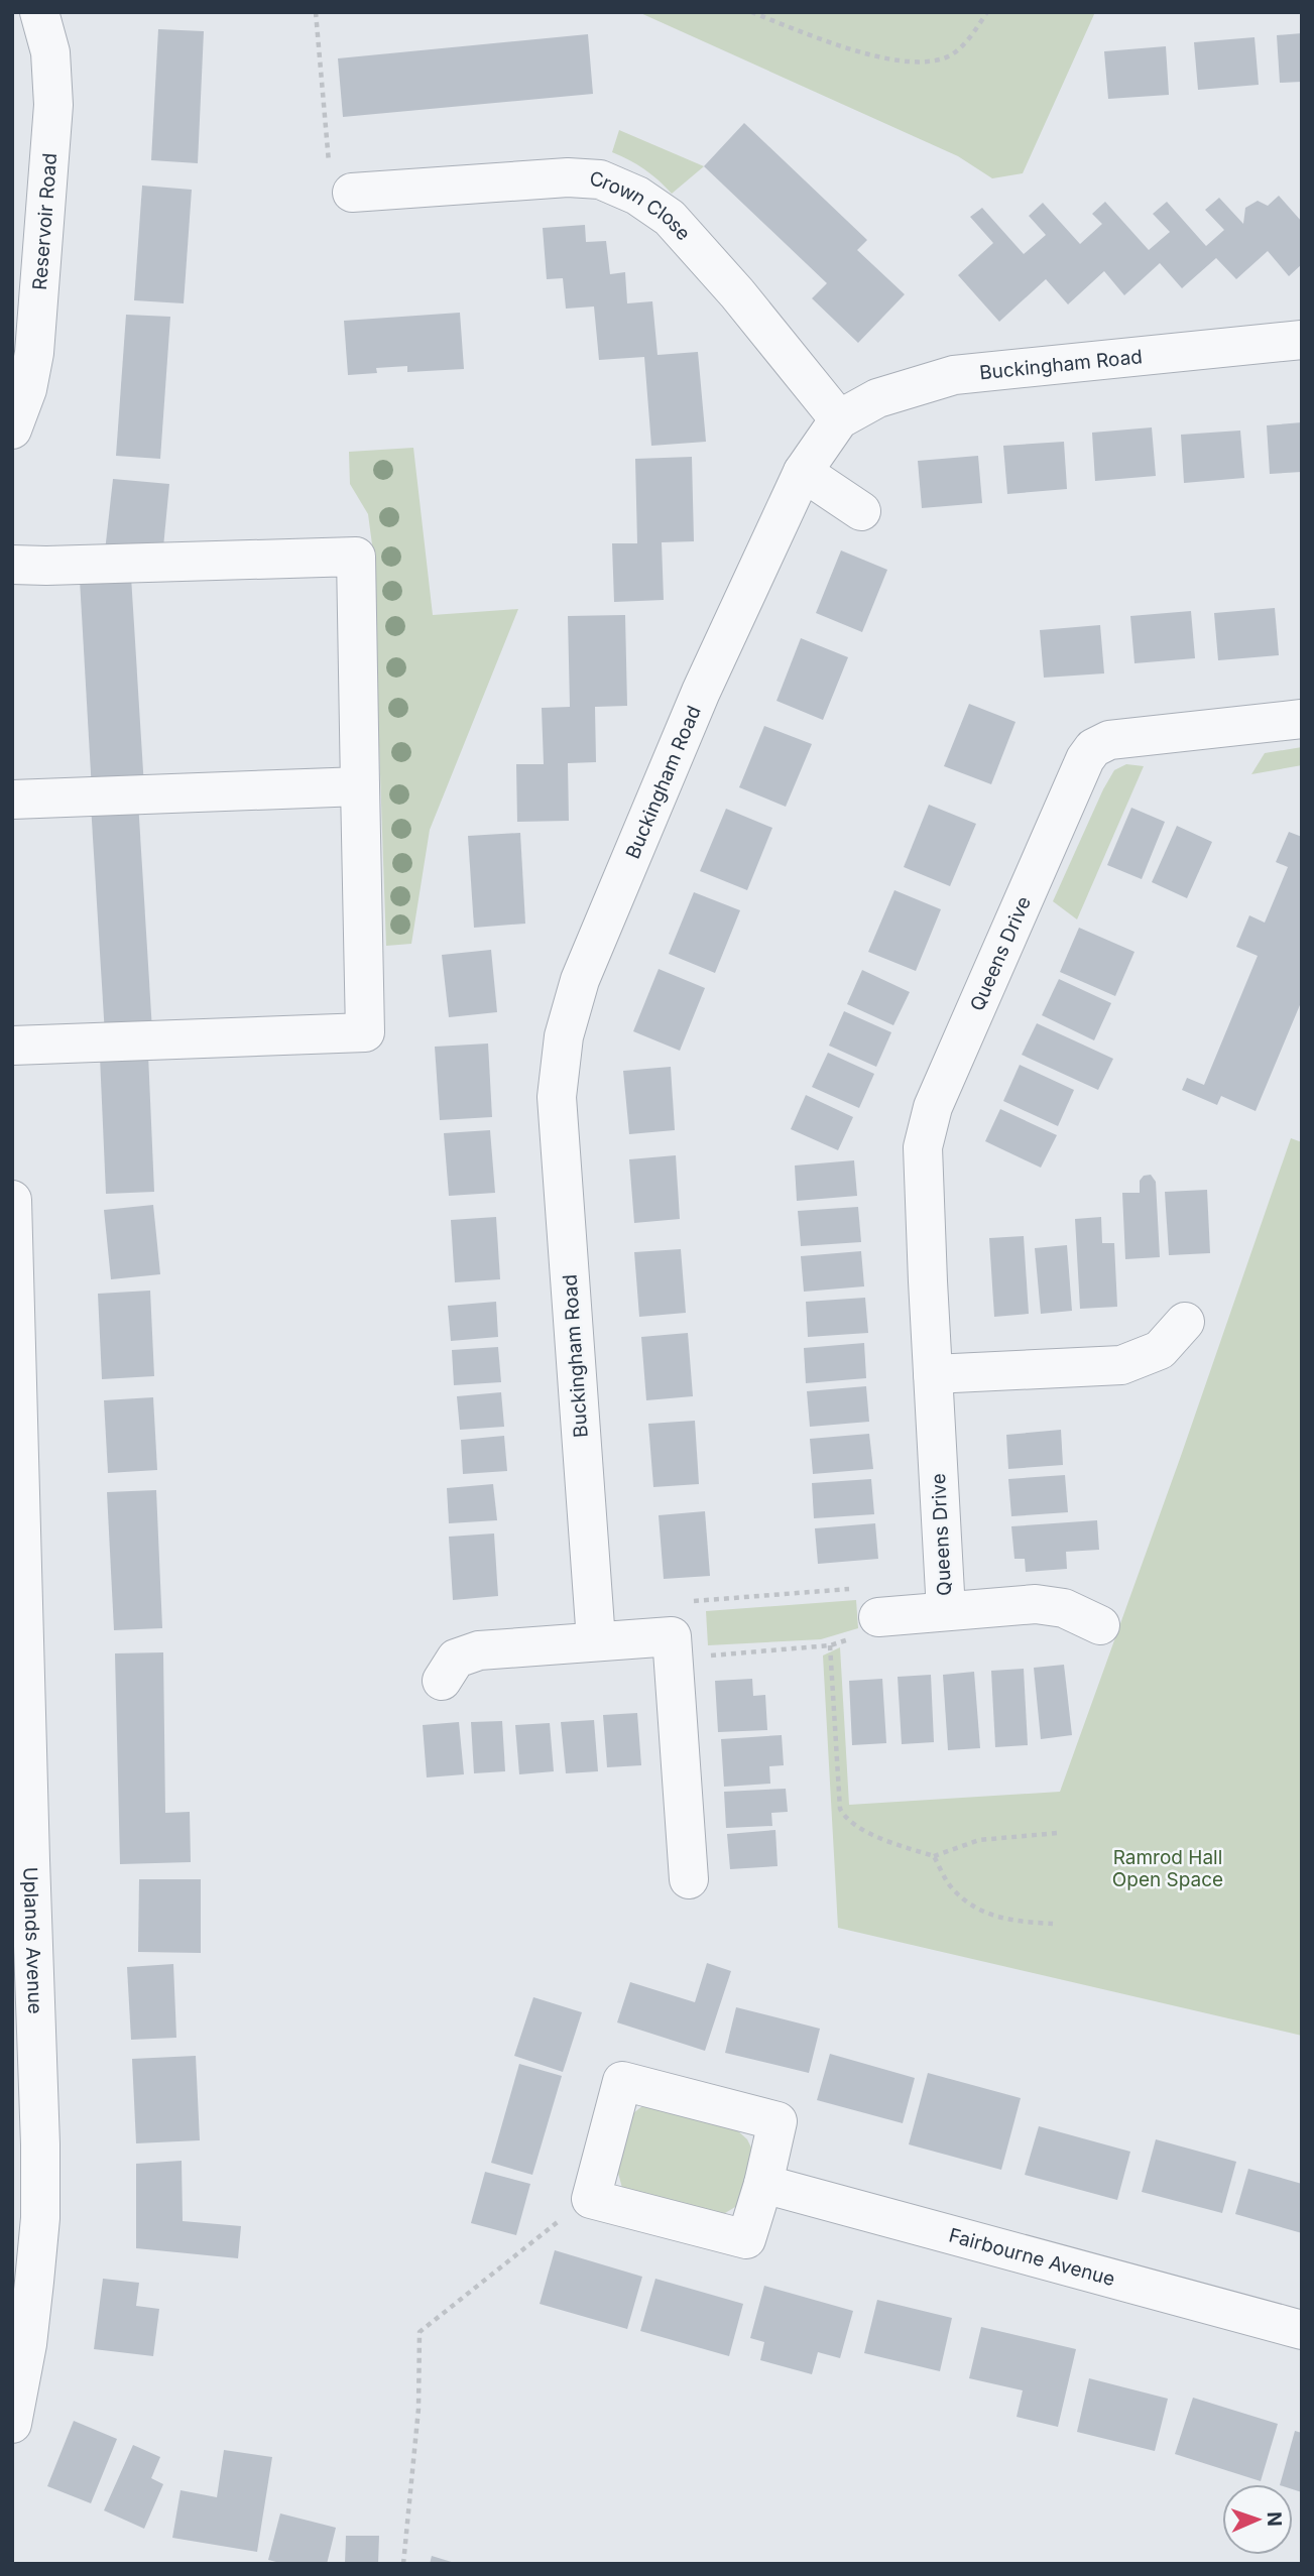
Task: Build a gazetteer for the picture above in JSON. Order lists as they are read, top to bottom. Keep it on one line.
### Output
{"streets":{"street":["Crown Close","Reservoir Road","Buckingham Road","Queens Drive","Uplands Avenue","Fairbourne Avenue"]},"crossings":[["Crown Close","Buckingham Road"]],"parks":["Ramrod Hall Open Space"],"north":"right"}
